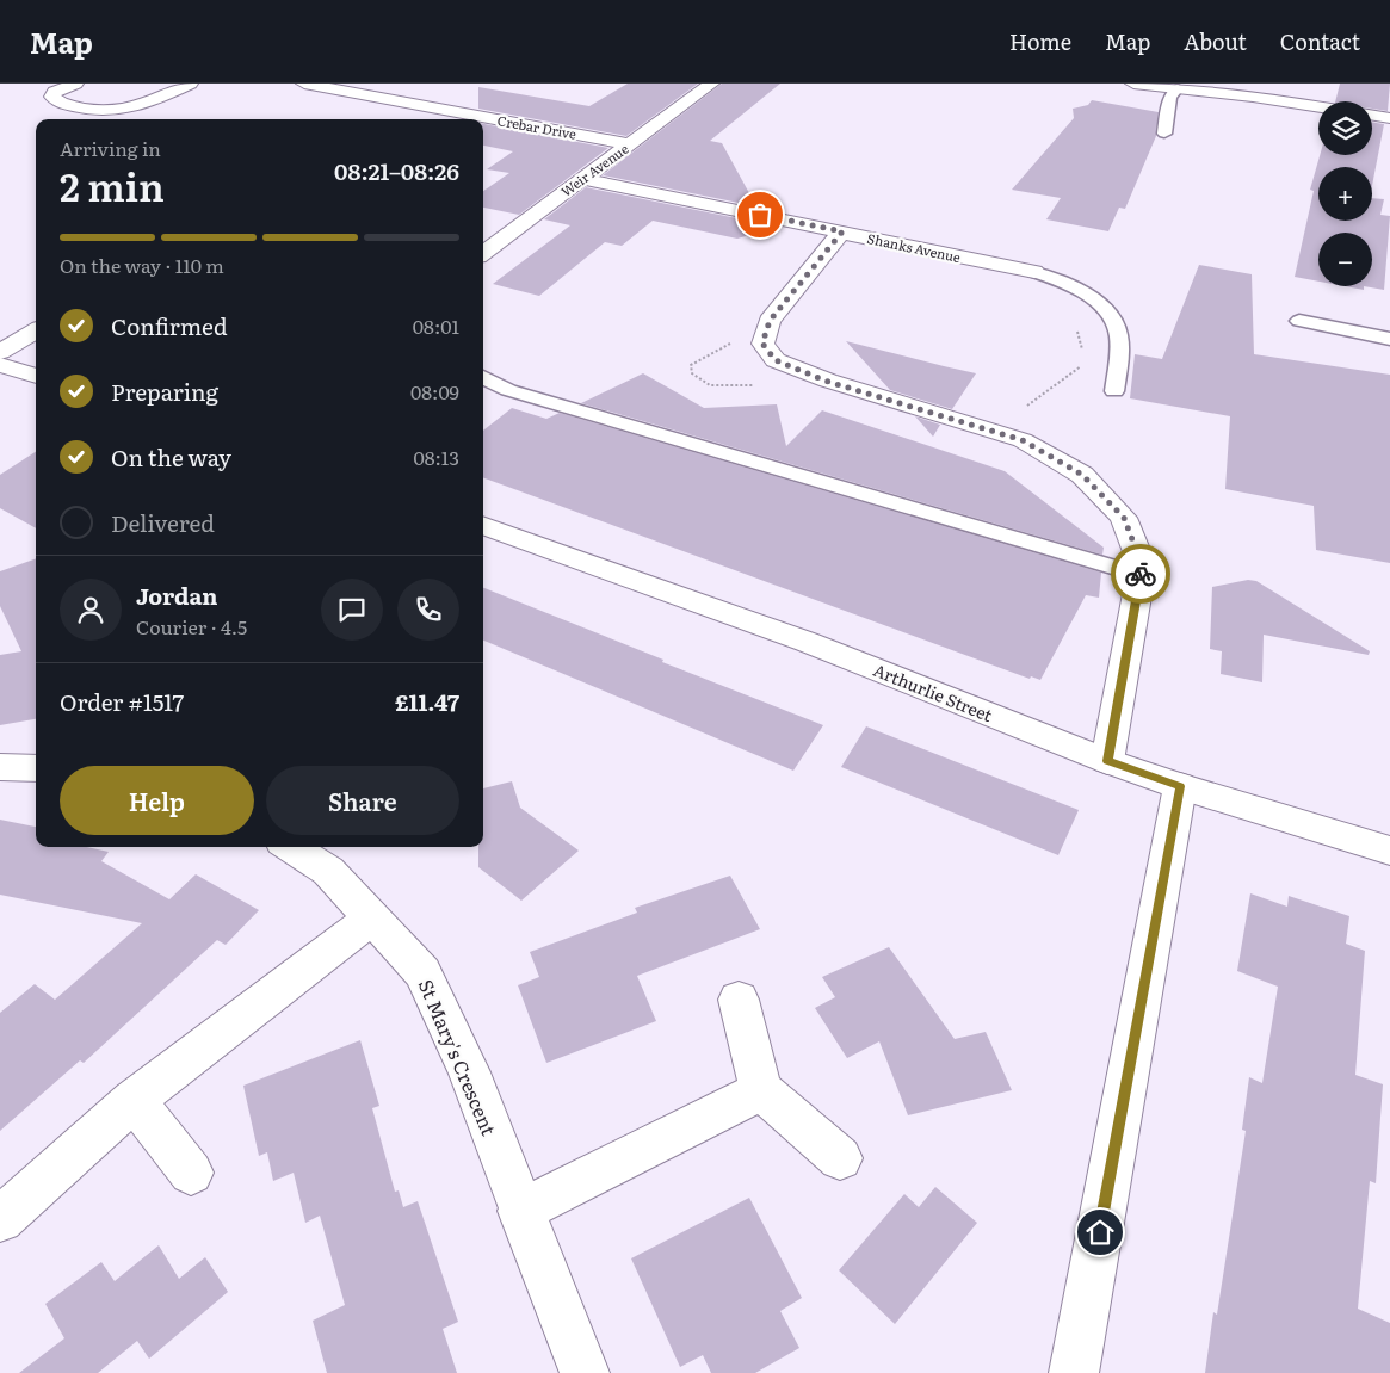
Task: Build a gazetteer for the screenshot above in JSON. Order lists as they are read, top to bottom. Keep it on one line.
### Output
{"streets":{"street":["Crebar Drive","Weir Avenue","Shanks Avenue","Arthurlie Street","St Mary's Crescent"]},"crossings":[["Crebar Drive","Weir Avenue"],["Weir Avenue","Shanks Avenue"]],"page":{"header":"Map","nav":["Home","Map","About","Contact"],"map_buttons":["+","−"],"heading":["2 min","Arriving in","08:21–08:26"],"panel":["Jordan","Courier · 4.5","Order #1517","£11.47"],"bar":"On the way · 110 m","list":[["Confirmed","08:01"],["Preparing","08:09"],["On the way","08:13"],"Delivered"],"buttons":["Help","Share"]}}
